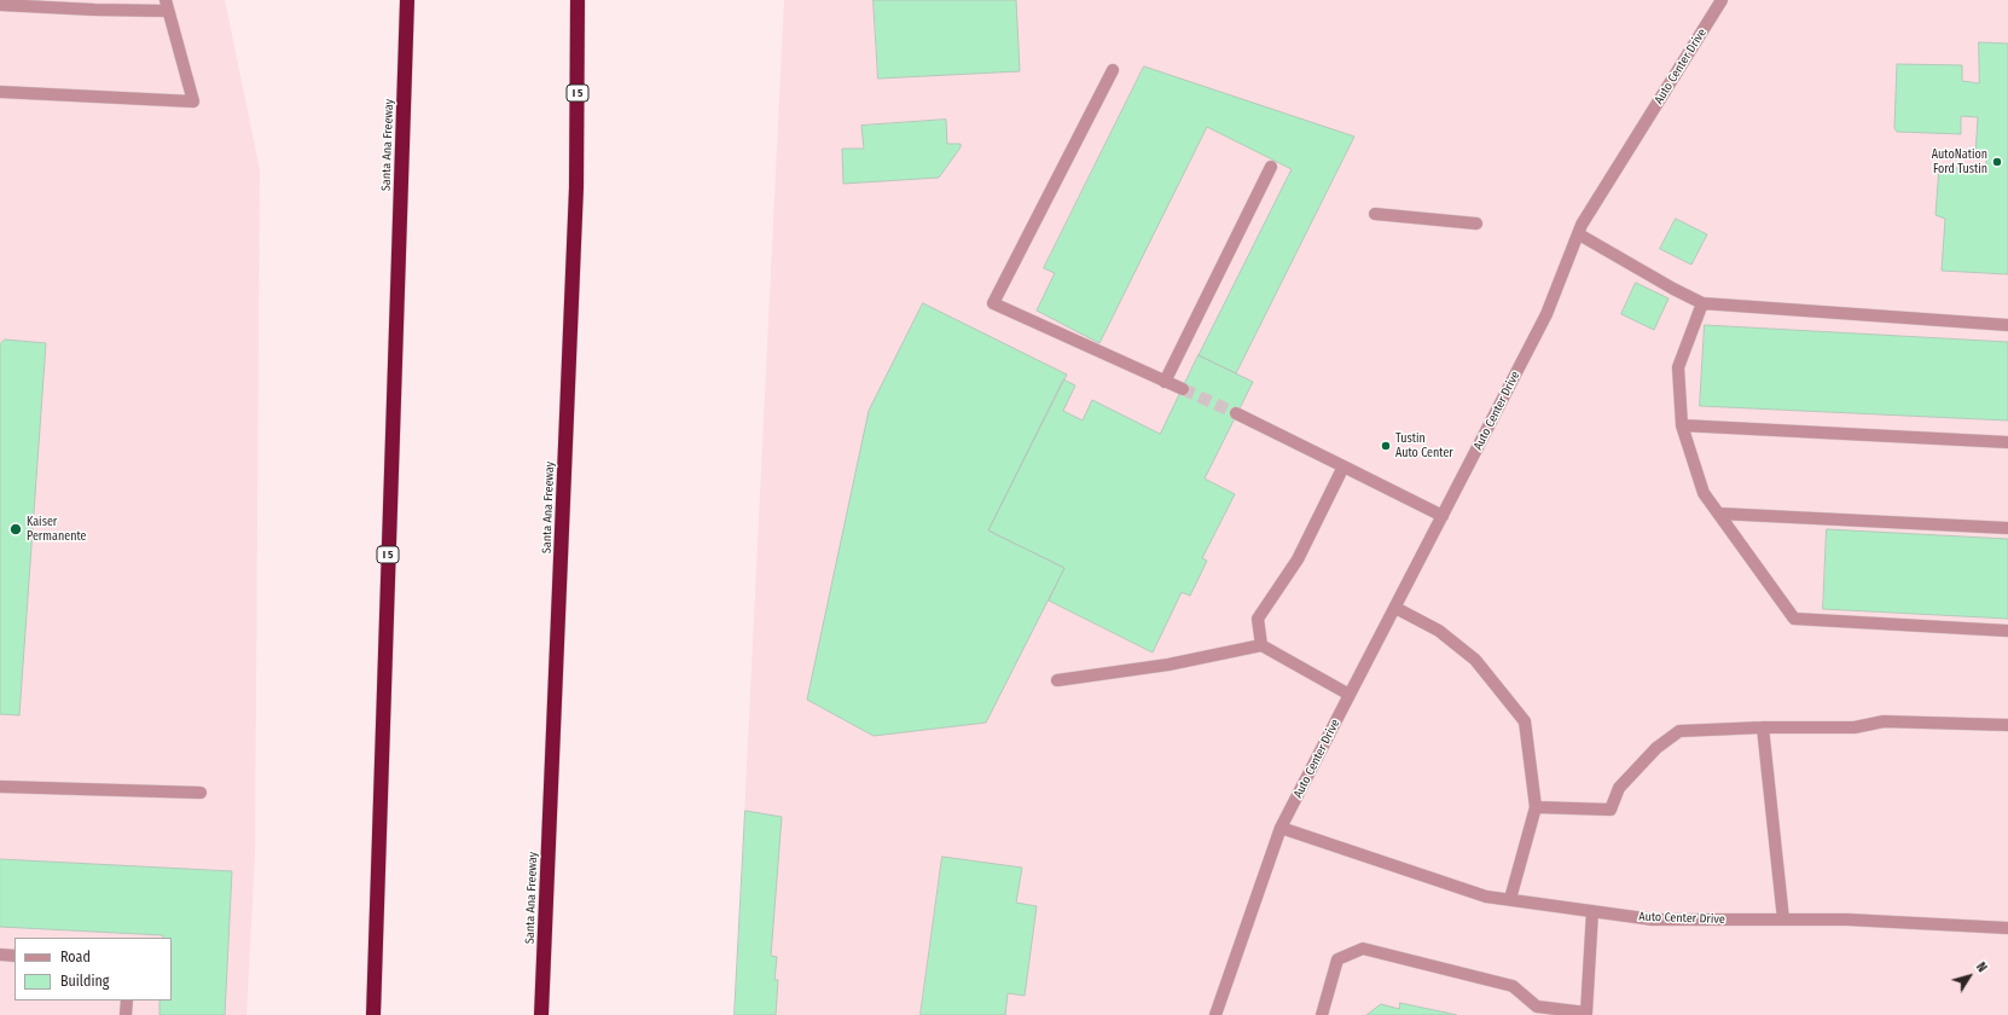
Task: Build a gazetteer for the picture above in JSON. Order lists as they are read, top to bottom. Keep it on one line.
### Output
{"streets":{"highway":["I 5","Santa Ana Freeway"],"street":["Auto Center Drive"]},"places":["AutoNation Ford Tustin","Tustin Auto Center","Kaiser Permanente"],"legend":["Road","Building"],"north":"top right"}
